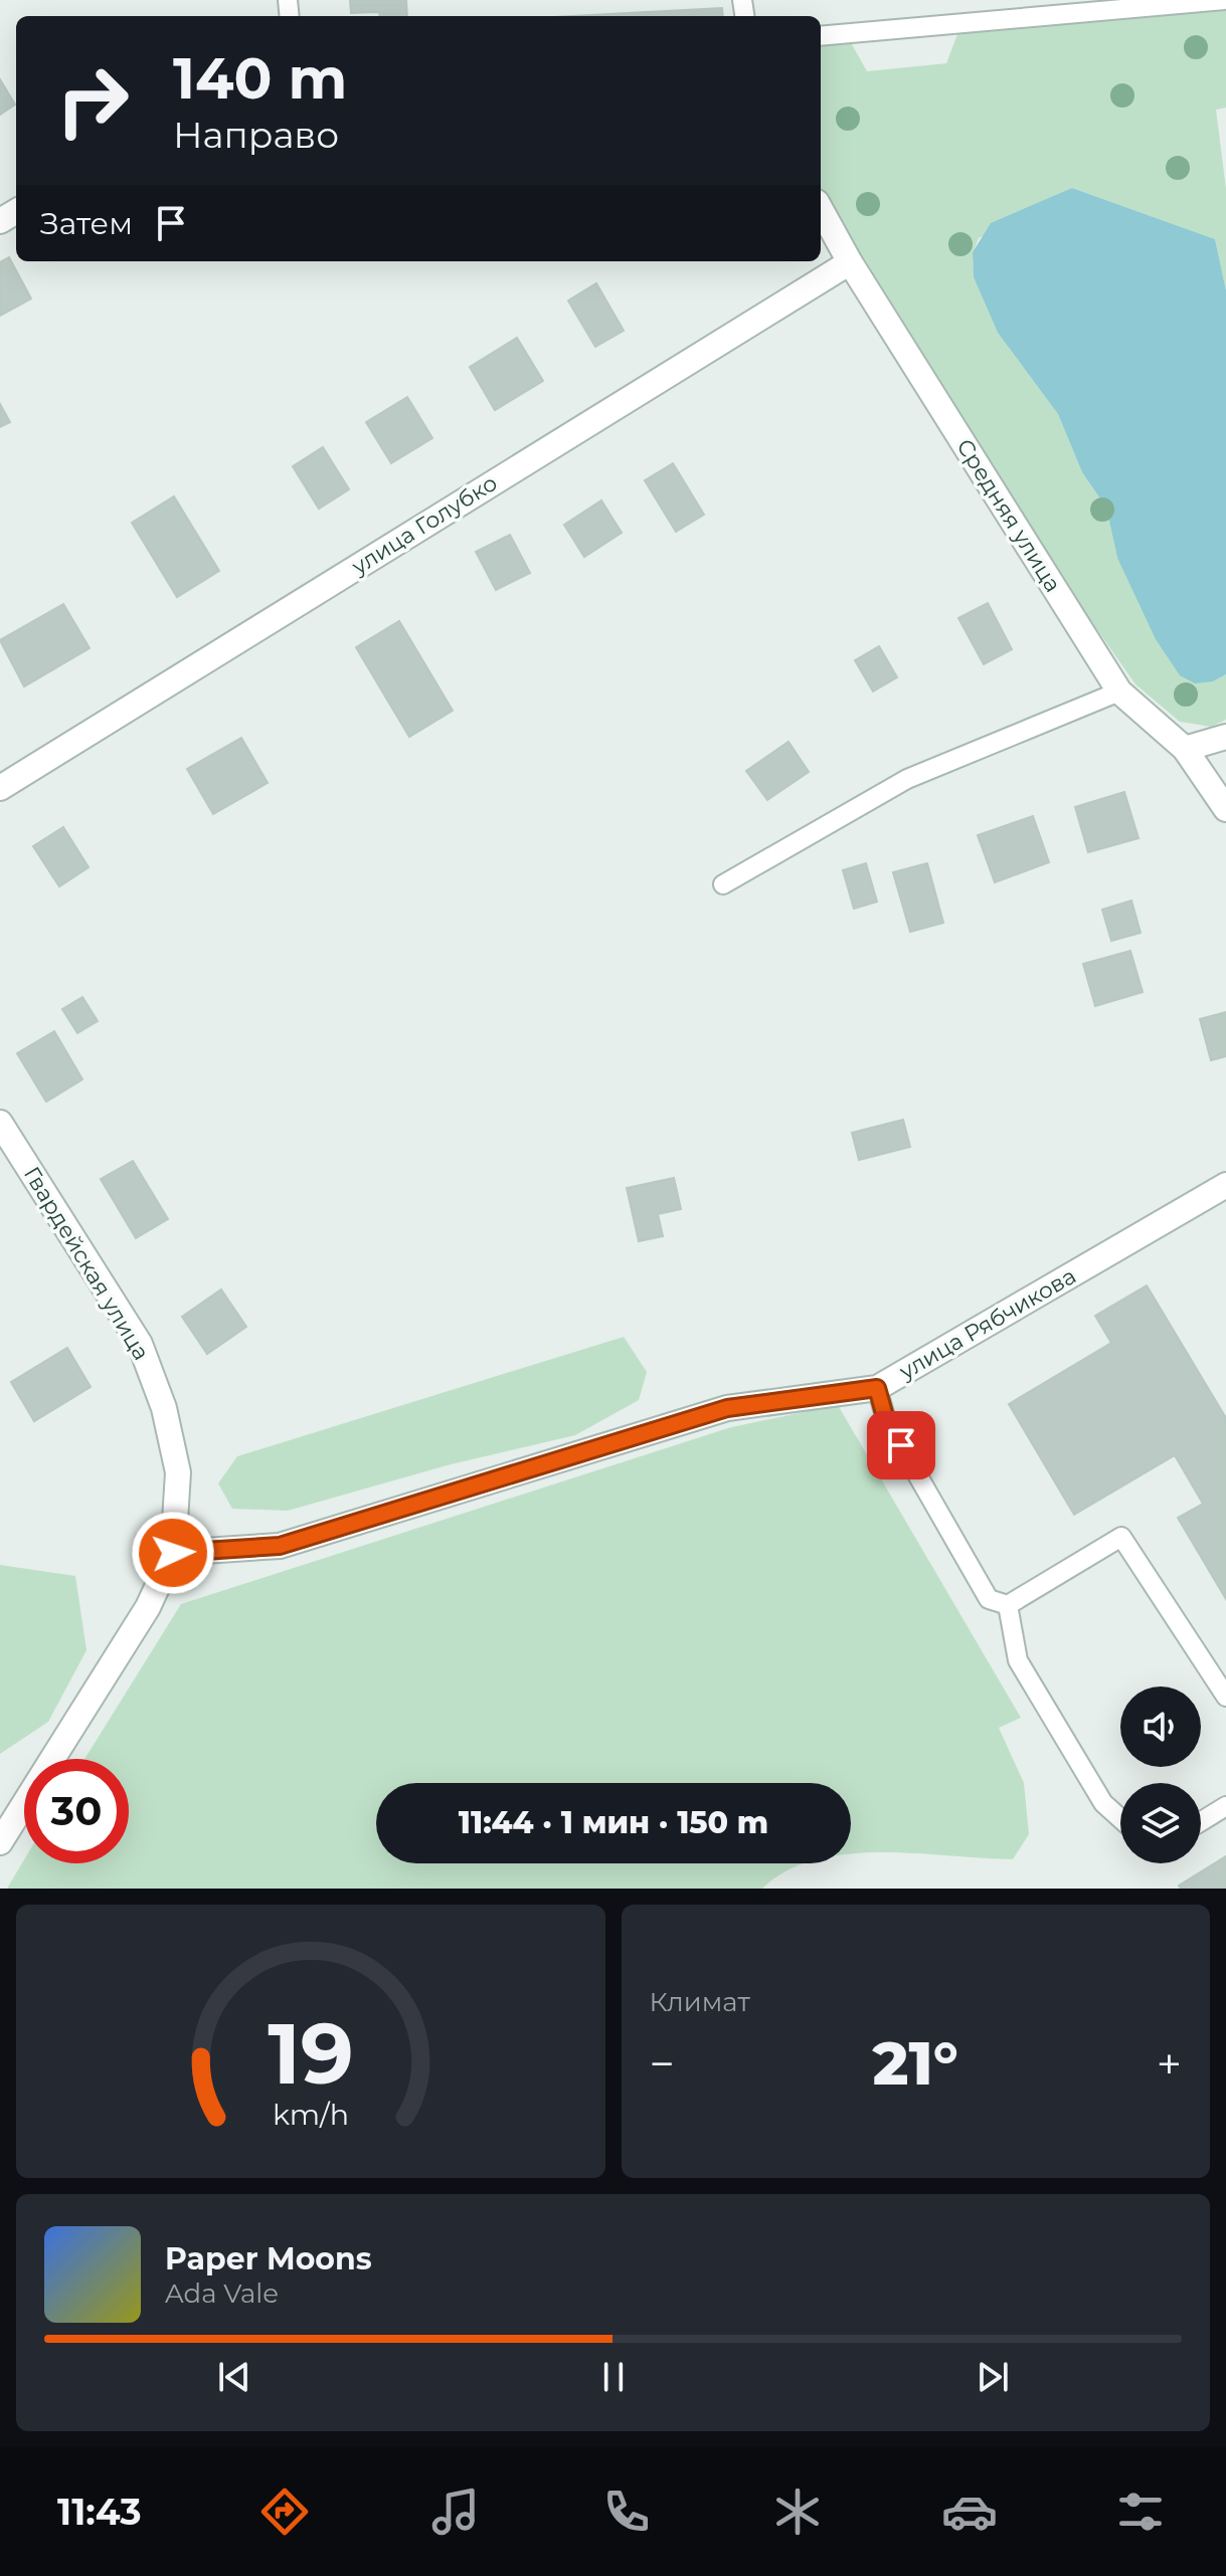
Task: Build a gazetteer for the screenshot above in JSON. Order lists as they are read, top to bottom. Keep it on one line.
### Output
{"streets":{"street":["Средняя улица","улица Голубко","Гвардейская улица","улица Рябчикова"]},"crossings":[["Средняя улица","улица Голубко"],["Гвардейская улица","улица Рябчикова"]],"page":{"turn":["140 m","Направо"],"then":"Затем","limit":"30","trip":"11:44 · 1 мин · 150 m","tile":"Климат","heat":["−","21°","+"],"song":["Paper Moons","Ada Vale"],"tabs":"11:43","gauge":["19","km/h"]}}
